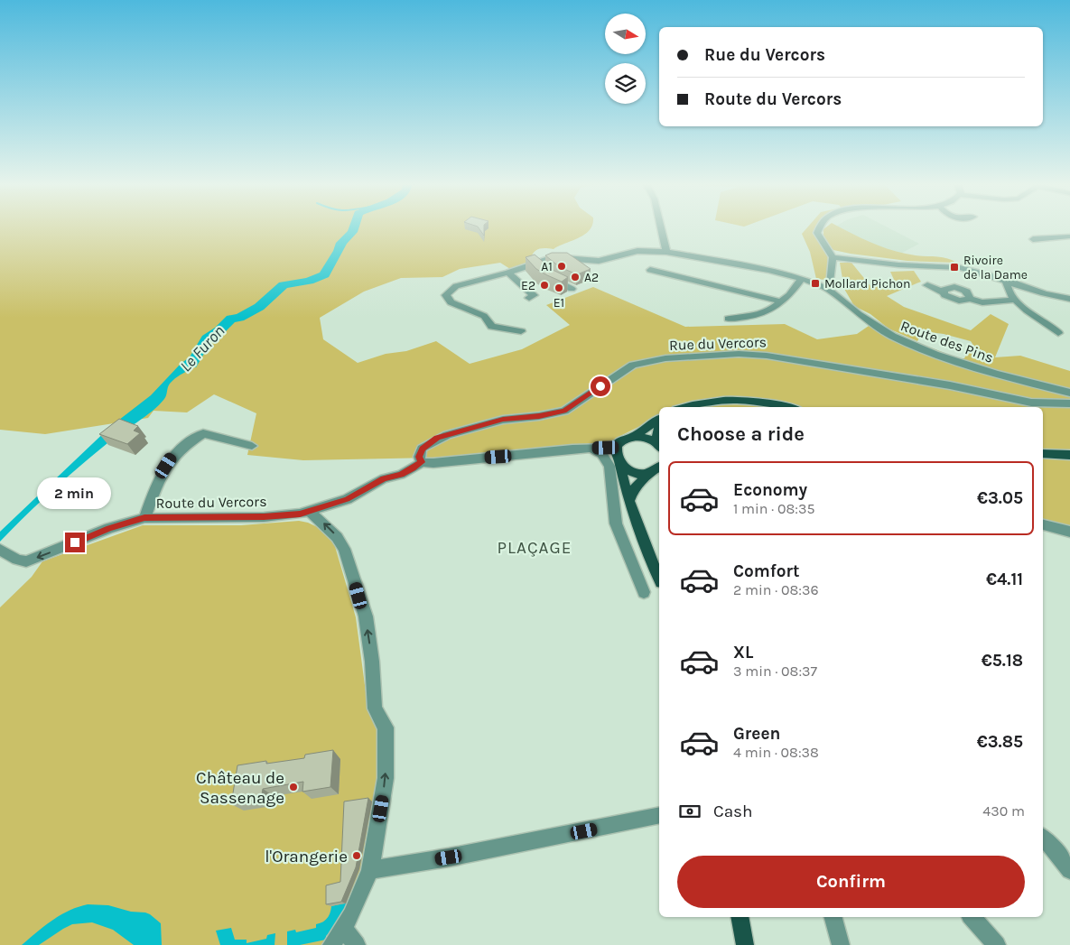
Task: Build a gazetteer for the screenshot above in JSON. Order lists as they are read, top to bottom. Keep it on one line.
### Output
{"streets":{"street":["Route des Pins","Rue du Vercors","Route du Vercors"]},"crossings":[["Rue du Vercors","Route du Vercors"]],"districts":["PLAÇAGE"],"water":["Le Furon"],"places":{"other":["A1","A2","E2","E1","Château de Sassenage","l'Orangerie"],"transit":["Rivoire de la Dame","Mollard Pichon"]},"north":"right","page":{"banner":["Rue du Vercors","Route du Vercors"],"heading":"Choose a ride","list":[{"name":"Economy","note":"1 min · 08:35","value":"€3.05"},{"name":"Comfort","note":"2 min · 08:36","value":"€4.11"},{"name":"XL","note":"3 min · 08:37","value":"€5.18"},{"name":"Green","note":"4 min · 08:38","value":"€3.85"}],"bubble":"2 min","pay":["Cash","430 m"],"buttons":"Confirm"}}
